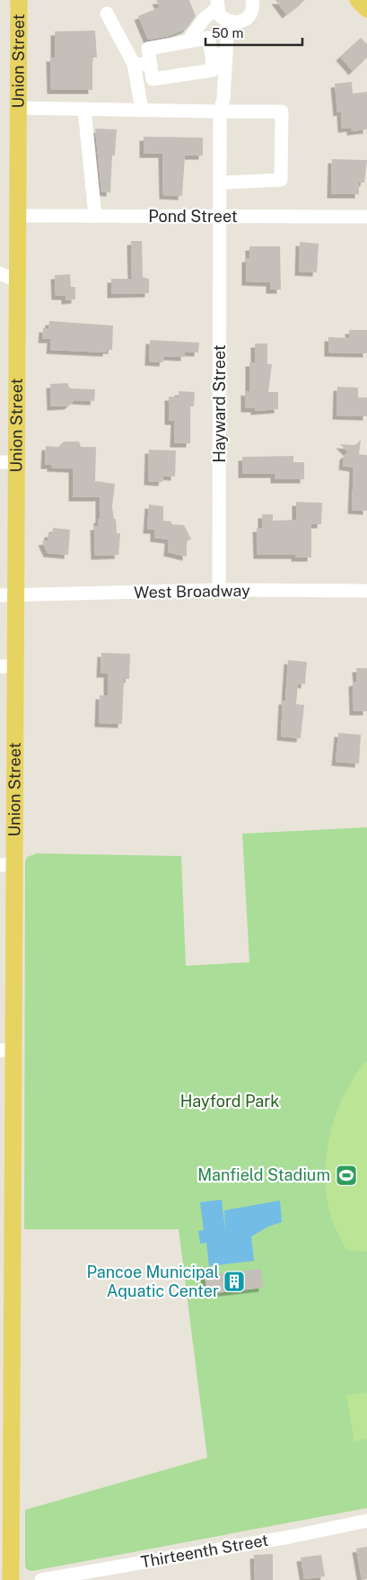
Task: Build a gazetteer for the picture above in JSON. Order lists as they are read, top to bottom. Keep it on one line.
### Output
{"streets":{"main road":["Union Street"],"street":["Pond Street","Hayward Street","West Broadway","Thirteenth Street"]},"crossings":[["Union Street","Pond Street"],["Union Street","West Broadway"],["Pond Street","Hayward Street"],["Hayward Street","West Broadway"]],"parks":["Hayford Park"],"places":{"sports":["Manfield Stadium"],"building":["Pancoe Municipal Aquatic Center"]},"scale_bar":"50 m"}
